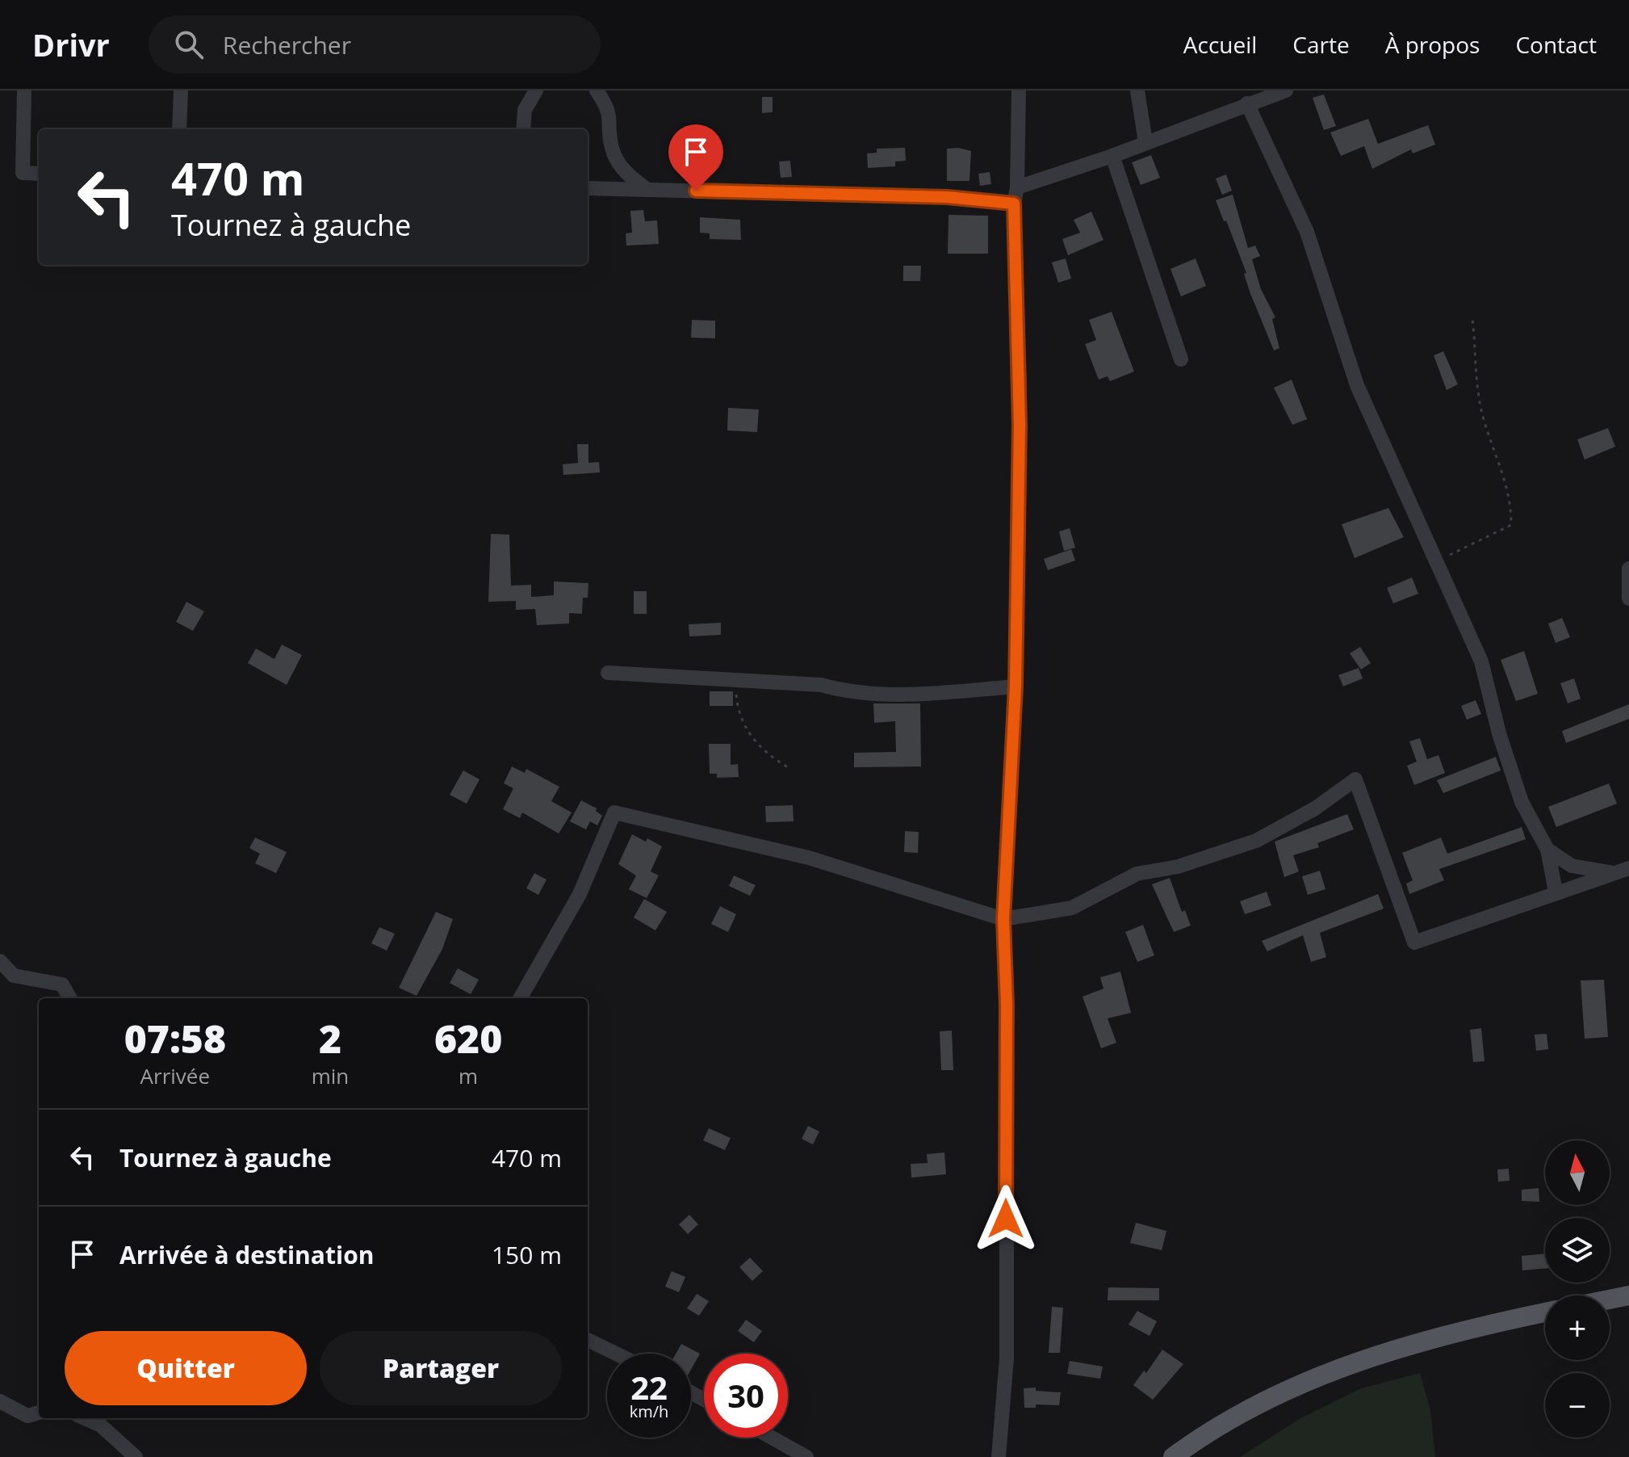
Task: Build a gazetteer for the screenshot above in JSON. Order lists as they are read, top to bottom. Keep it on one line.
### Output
{"north":"top","page":{"header":"Drivr","search":"Rechercher","nav":["Accueil","Carte","À propos","Contact"],"turn":["470 m","Tournez à gauche"],"eta":["07:58","Arrivée","2","min","620","m"],"list":[{"name":"Tournez à gauche","value":"470 m"},{"name":"Arrivée à destination","value":"150 m"}],"map_buttons":["+","−"],"buttons":["Quitter","Partager"],"speed":"22 km/h","limit":"30"}}
